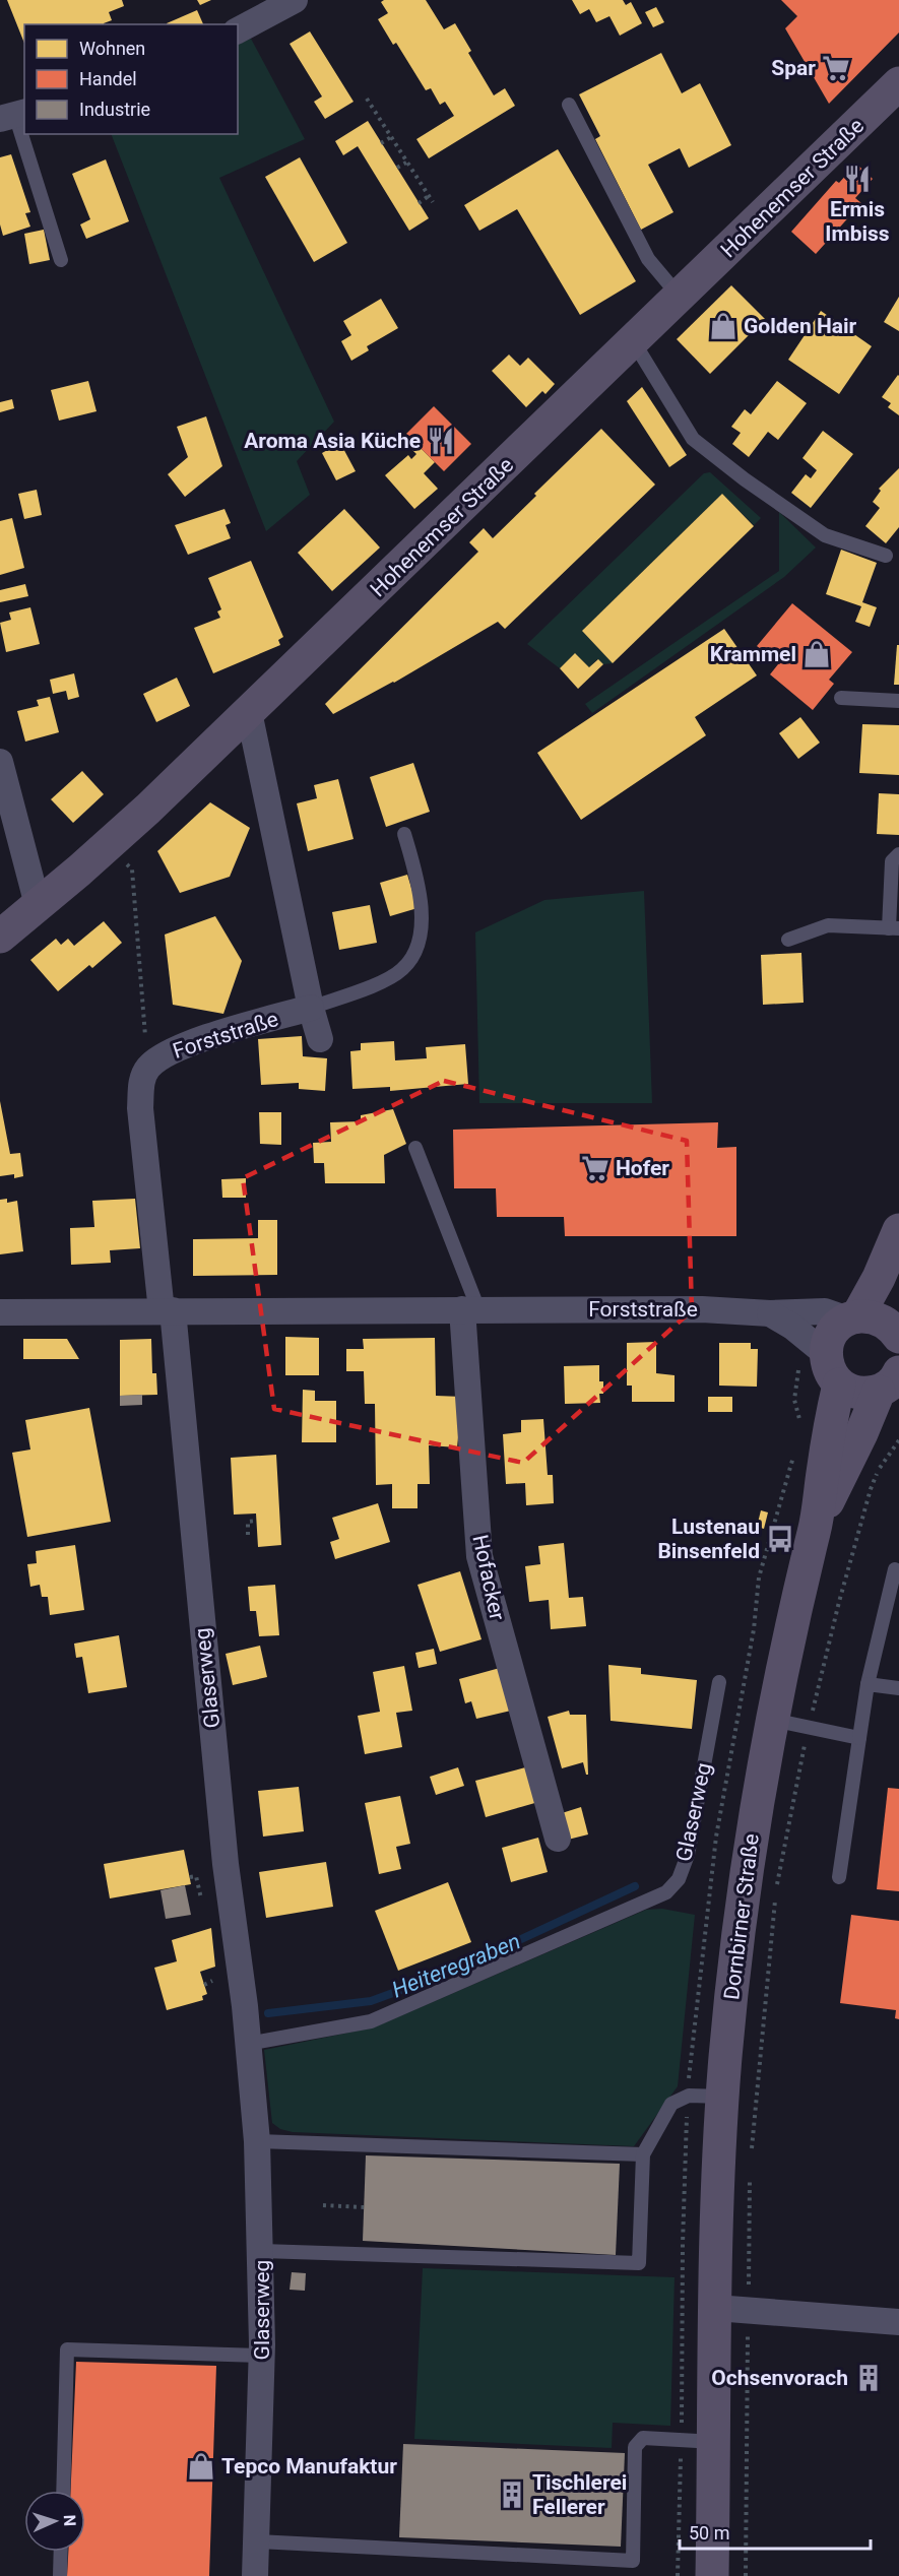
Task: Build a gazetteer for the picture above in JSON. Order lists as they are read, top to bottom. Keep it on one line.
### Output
{"streets":{"main road":["Hohenemser Straße","Dornbirner Straße"],"street":["Forststraße","Hofacker","Glaserweg"]},"crossings":[["Forststraße","Hofacker"],["Forststraße","Glaserweg"]],"water":["Heiteregraben"],"places":{"supermarket":["Spar","Hofer"],"restaurant":["Ermis Imbiss","Aroma Asia Küche"],"shop":["Golden Hair","Krammel","Tepco Manufaktur"],"bus stop":["Lustenau Binsenfeld"],"building":["Ochsenvorach","Tischlerei Fellerer"]},"legend":["Wohnen","Handel","Industrie"],"scale_bar":"50 m","north":"right"}
